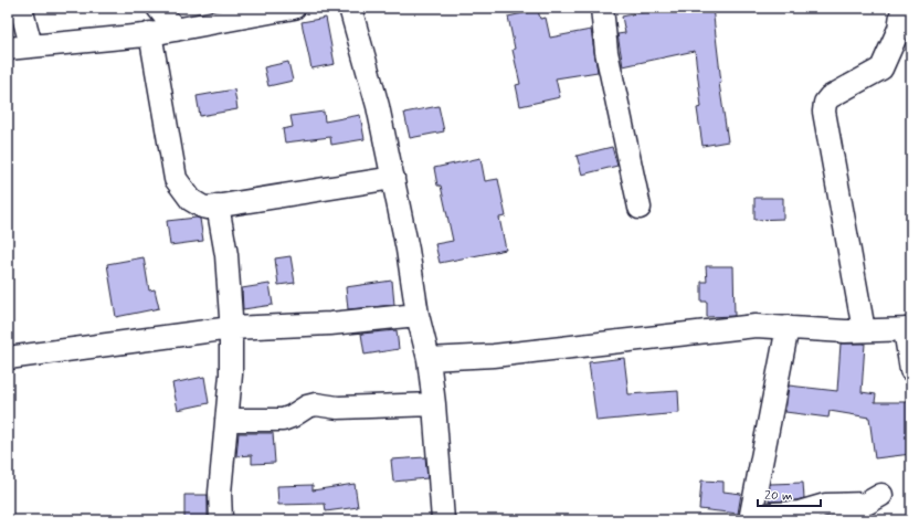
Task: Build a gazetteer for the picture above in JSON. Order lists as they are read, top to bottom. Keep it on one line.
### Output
{"scale_bar":"20 m"}
